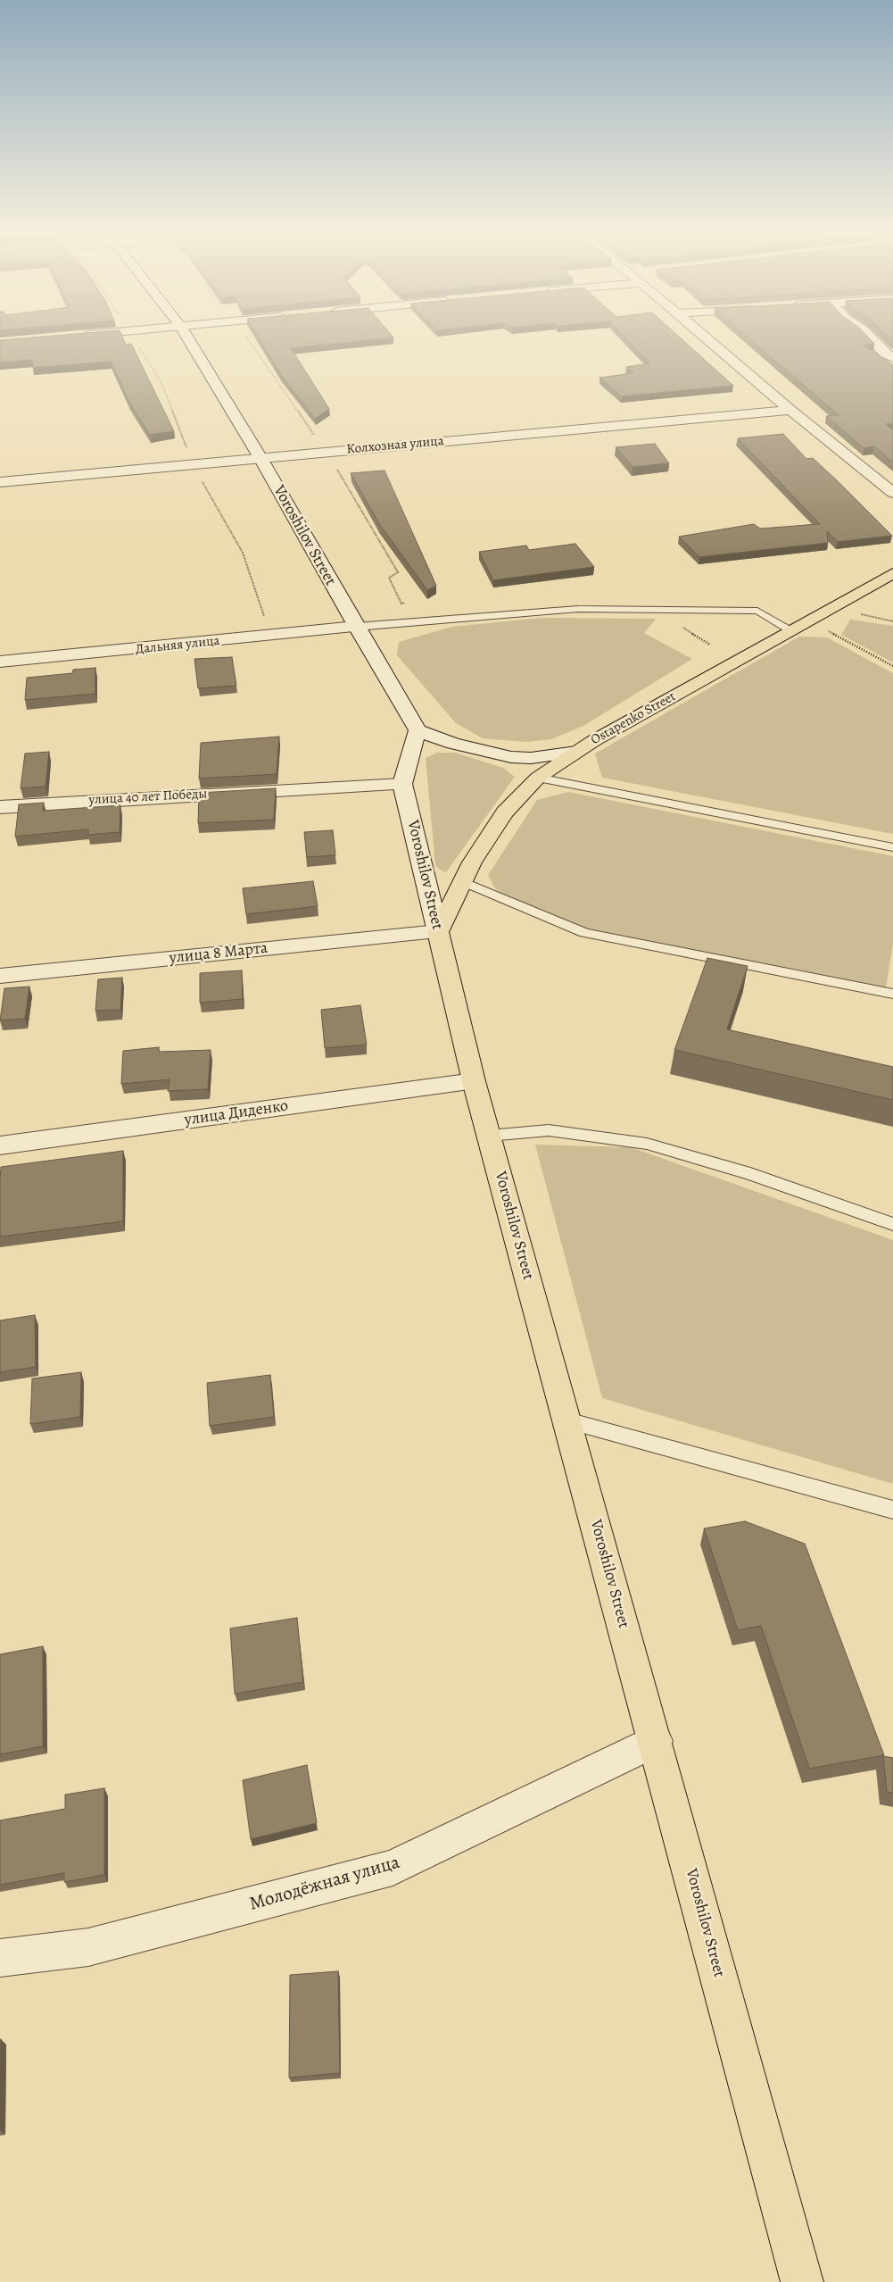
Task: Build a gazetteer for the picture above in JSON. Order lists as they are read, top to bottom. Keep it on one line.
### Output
{"streets":{"main road":["Voroshilov Street","Ostapenko Street"],"street":["Колхозная улица","Дальняя улица","улица 40 лет Победы","улица 8 Марта","улица Диденко","Молодёжная улица"]},"crossings":[["Колхозная улица","Voroshilov Street"],["Voroshilov Street","Дальняя улица"],["Voroshilov Street","Ostapenko Street"],["Voroshilov Street","улица 40 лет Победы"],["Voroshilov Street","улица 8 Марта"],["Voroshilov Street","улица Диденко"],["Voroshilov Street","Молодёжная улица"],["Ostapenko Street","улица 8 Марта"]]}
